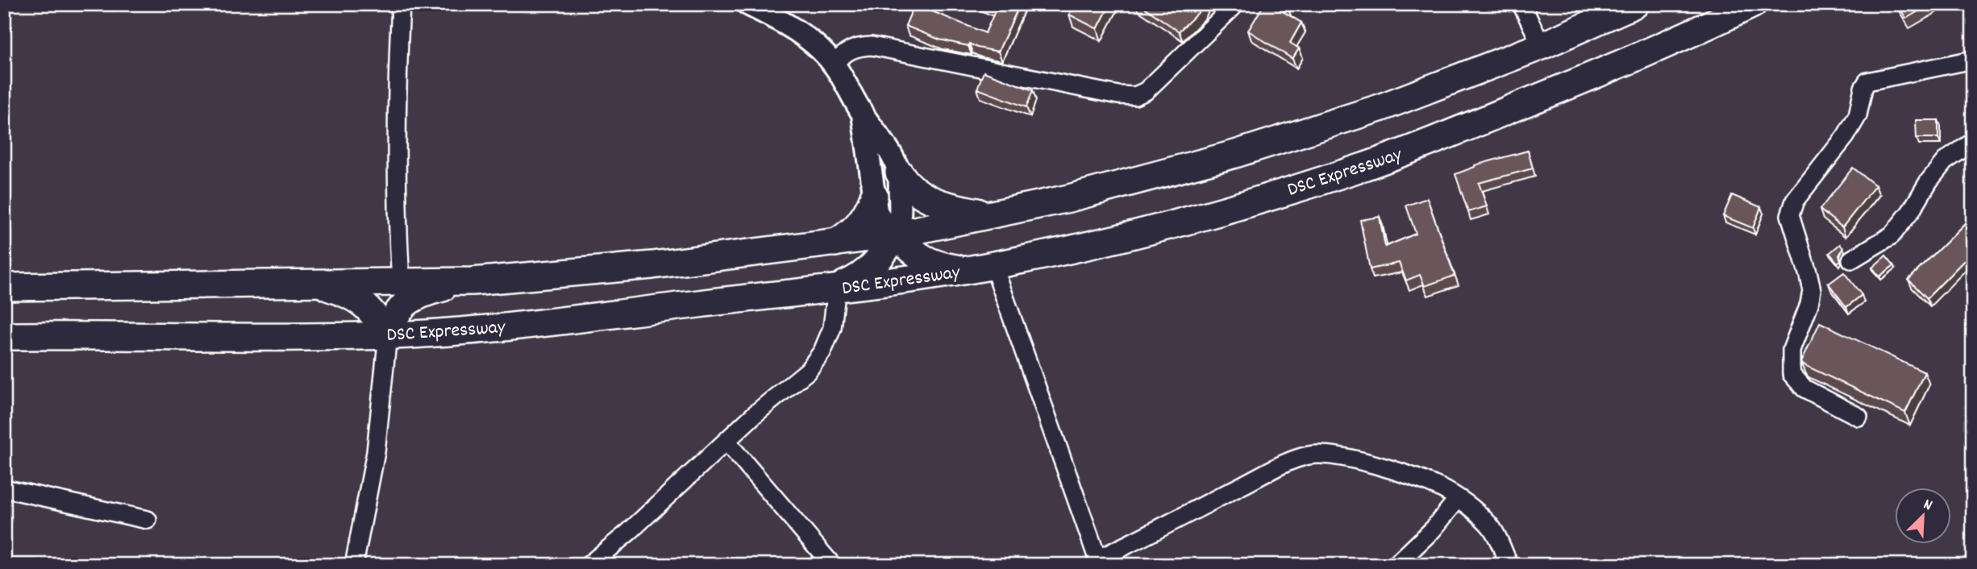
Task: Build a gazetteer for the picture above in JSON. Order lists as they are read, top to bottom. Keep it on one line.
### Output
{"streets":{"main road":["DSC Expressway"]},"north":"top right"}
